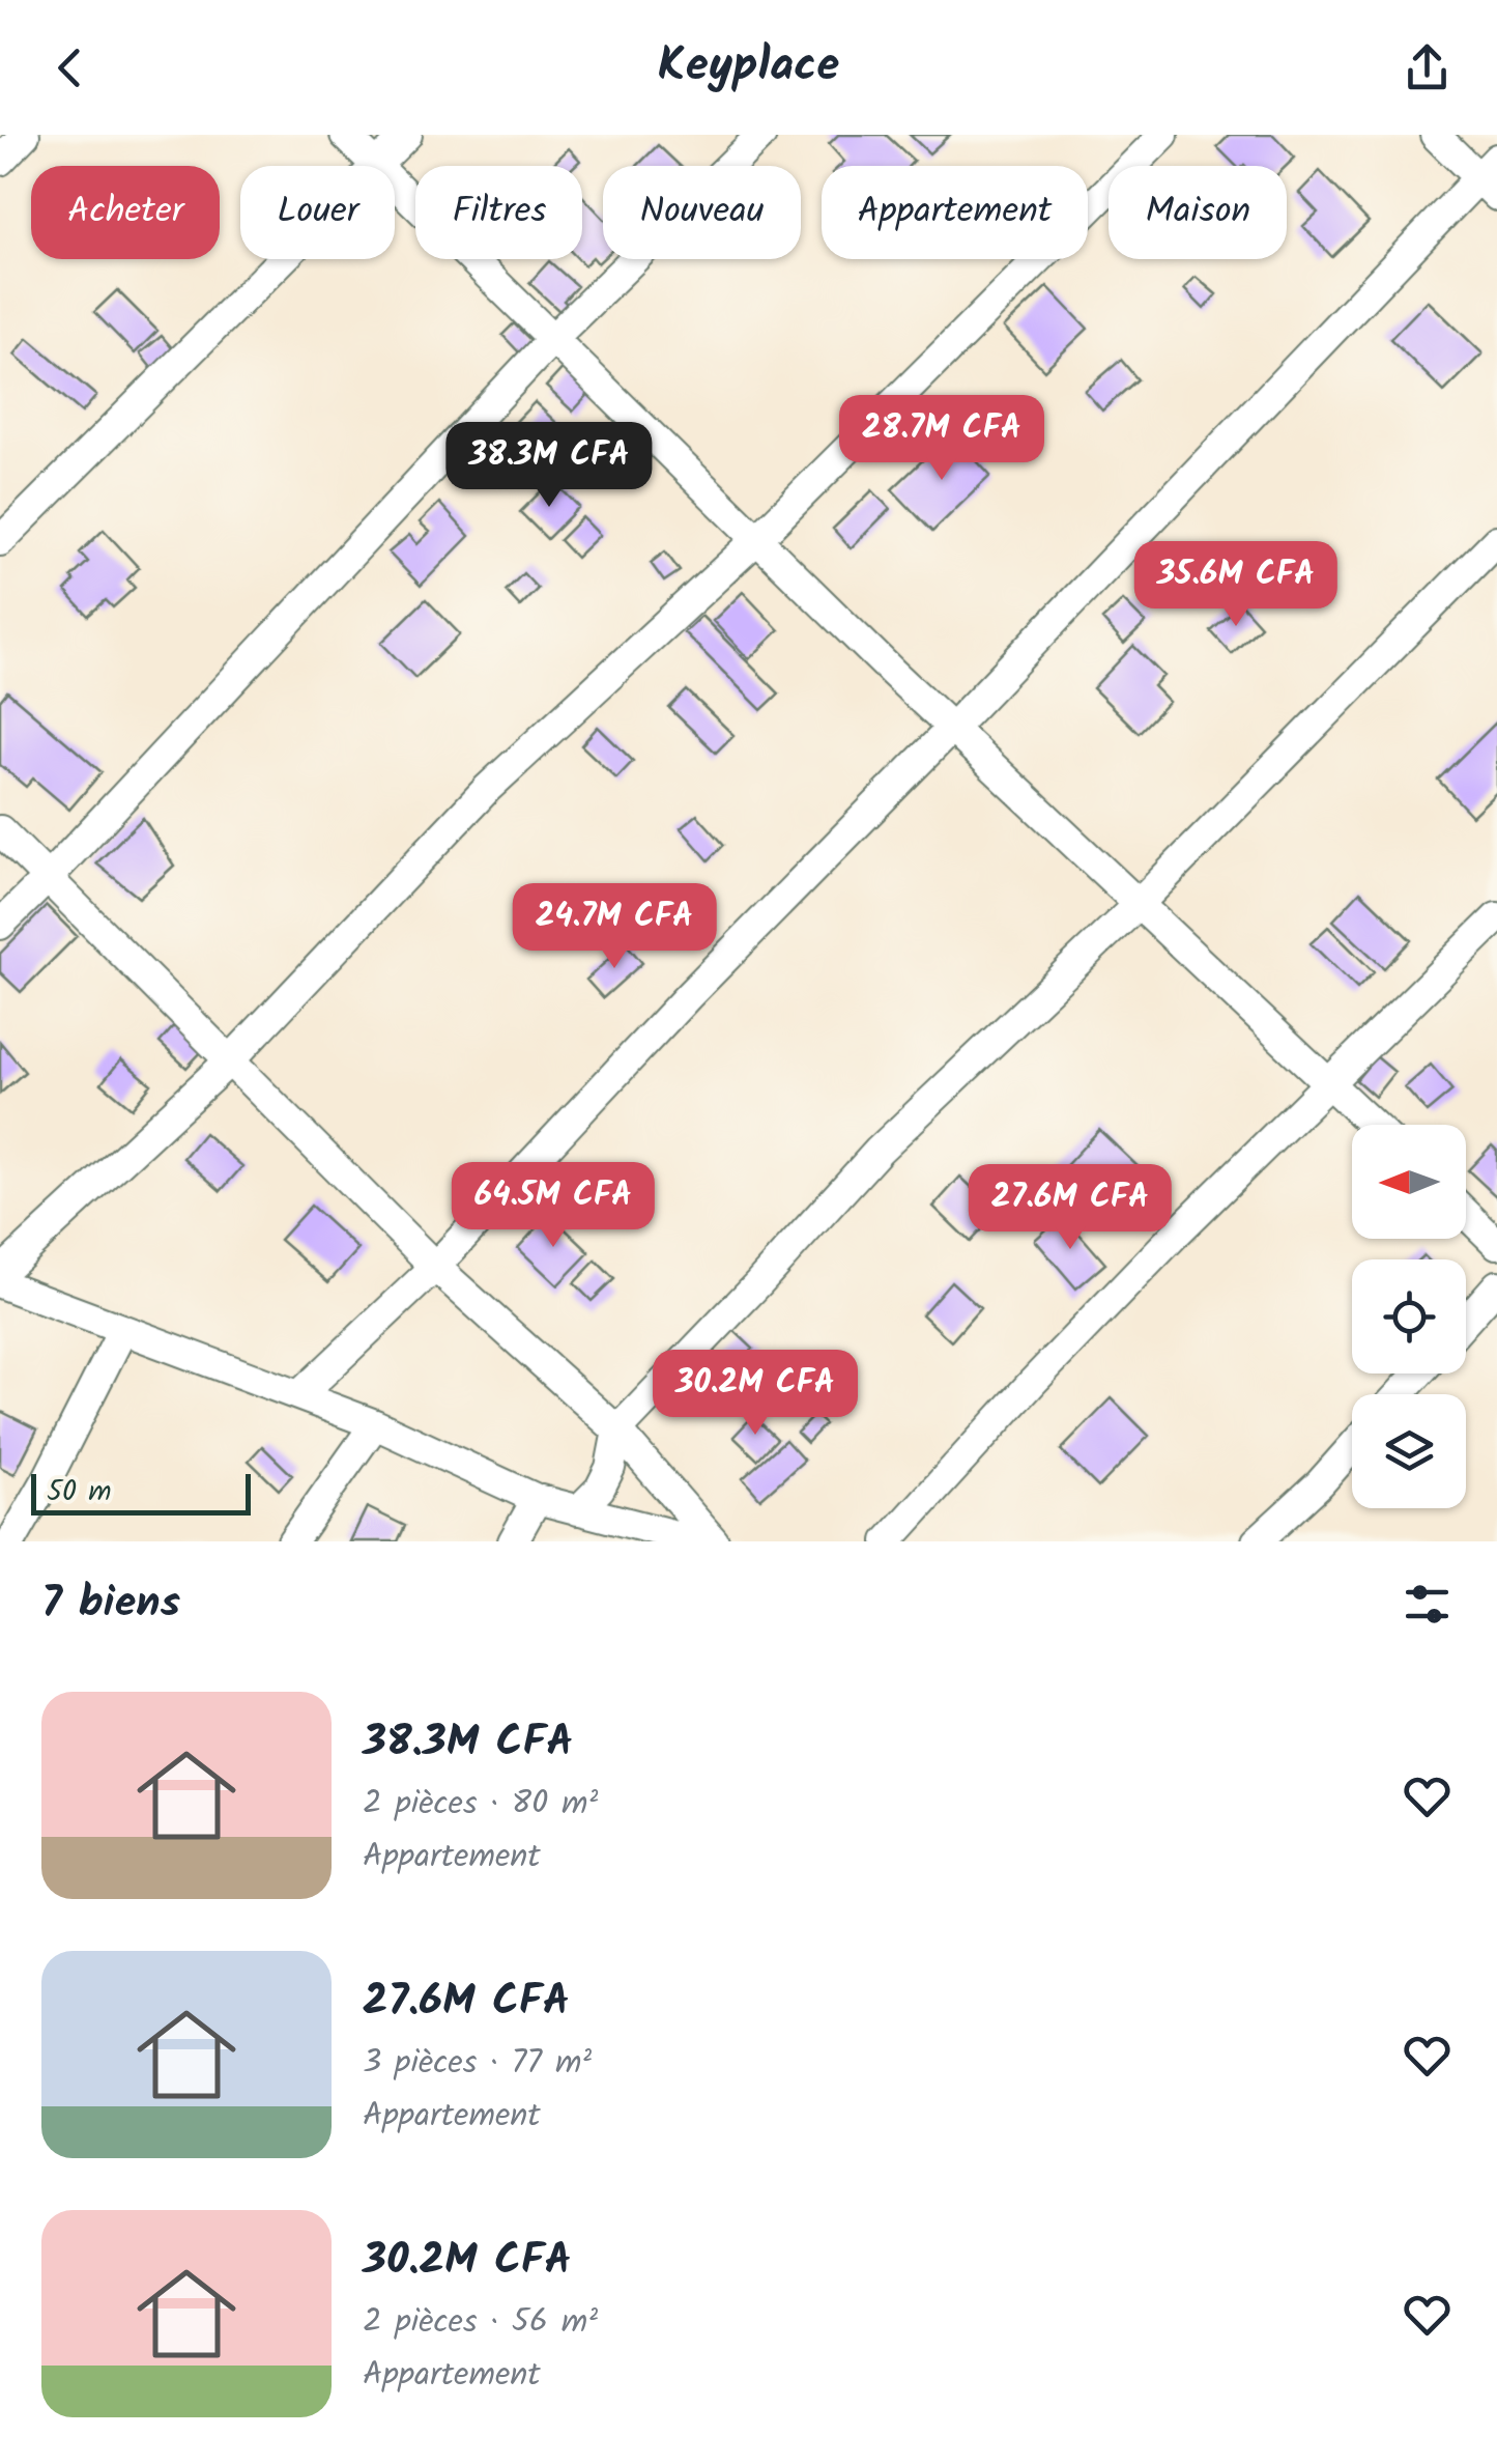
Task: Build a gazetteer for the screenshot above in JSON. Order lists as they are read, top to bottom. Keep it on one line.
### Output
{"scale_bar":"50 m","north":"left","page":{"header":"Keyplace","chip":["Acheter","Louer","Filtres","Nouveau","Appartement","Maison"],"price":["28.7M CFA","38.3M CFA","35.6M CFA","24.7M CFA","64.5M CFA","27.6M CFA","30.2M CFA"],"scale":"50 m","heading":"7 biens","list":[{"name":"38.3M CFA","note":"2 pièces · 80 m² · Appartement"},{"name":"27.6M CFA","note":"3 pièces · 77 m² · Appartement"},{"name":"30.2M CFA","note":"2 pièces · 56 m² · Appartement"}]}}
